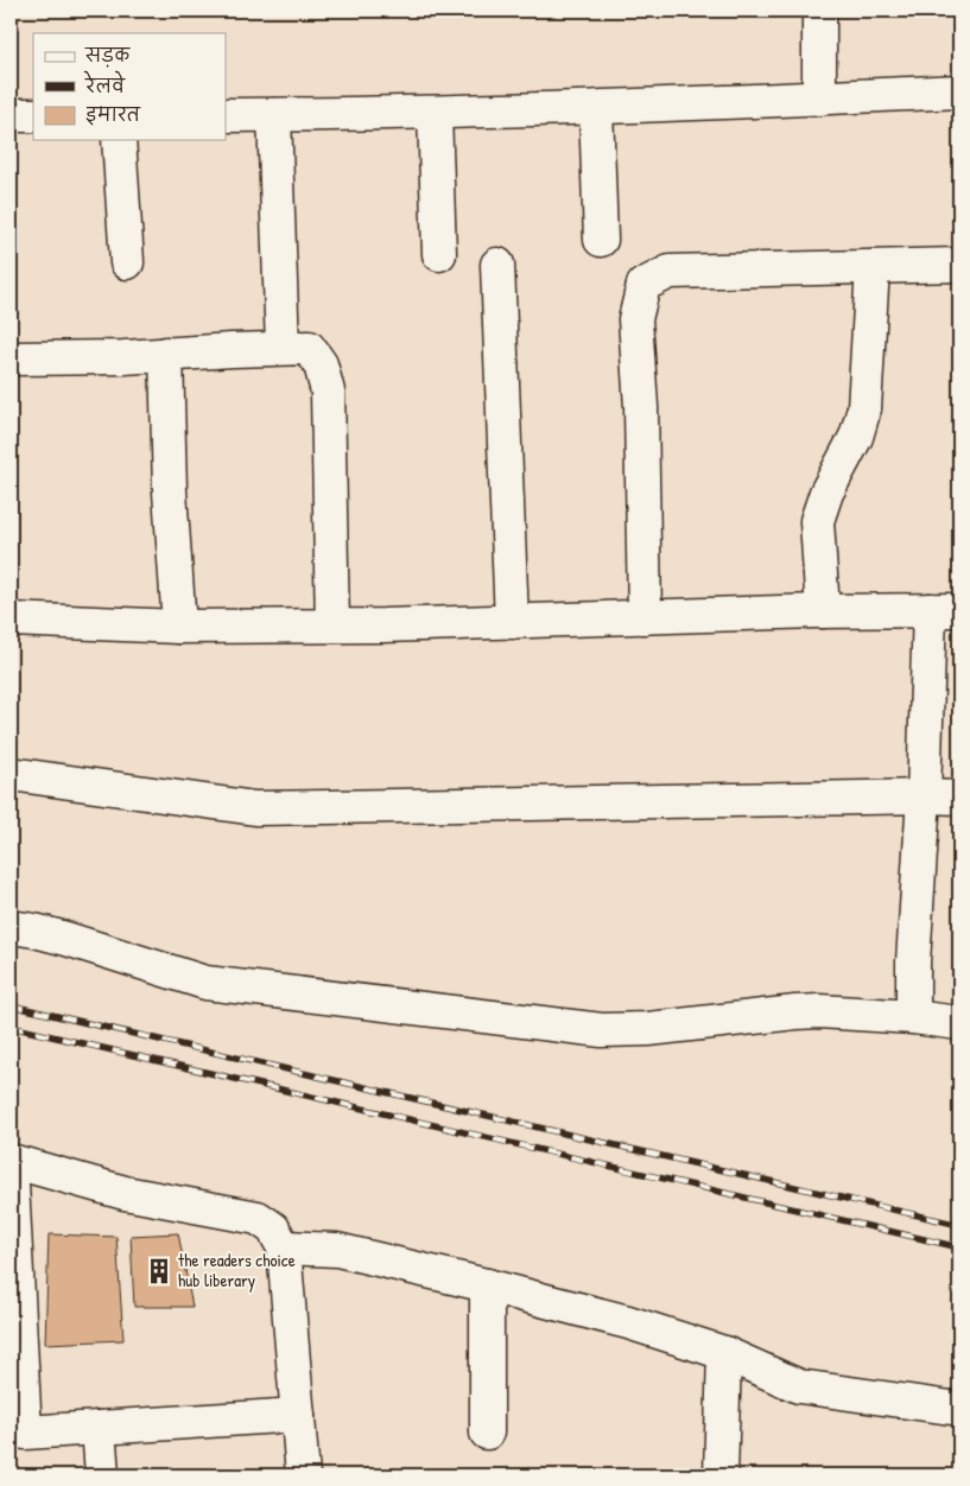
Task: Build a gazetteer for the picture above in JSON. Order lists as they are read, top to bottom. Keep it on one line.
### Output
{"places":{"building":["the readers choice hub liberary"]},"legend":["सड़क","रेलवे","इमारत"]}
